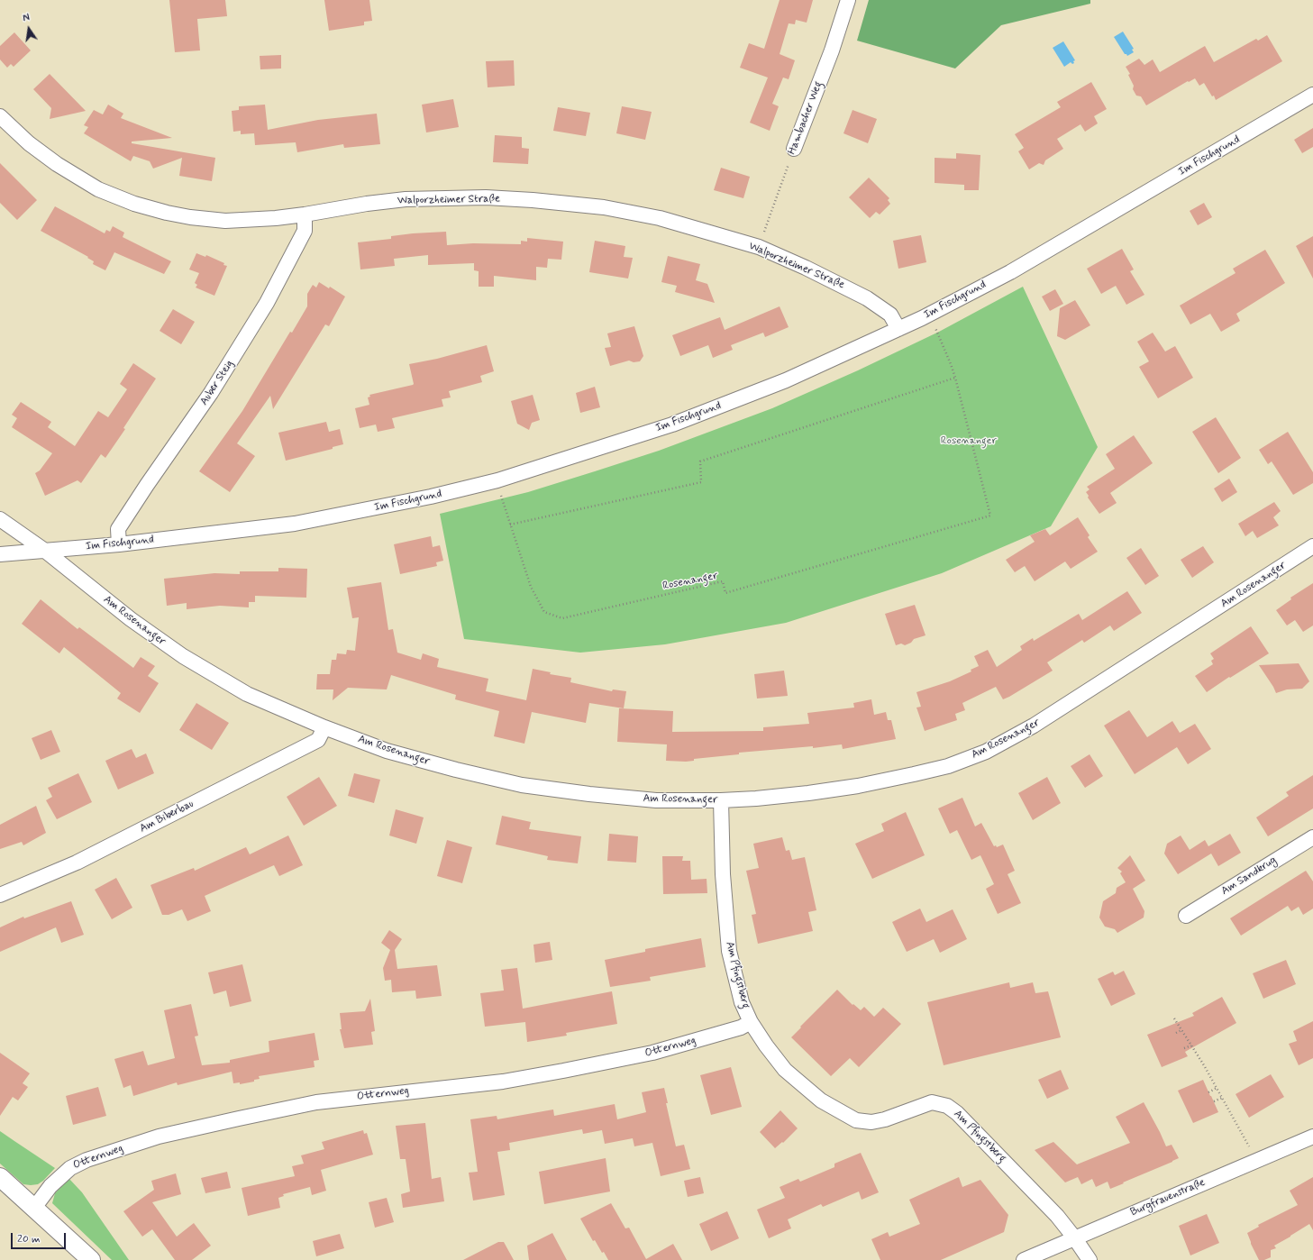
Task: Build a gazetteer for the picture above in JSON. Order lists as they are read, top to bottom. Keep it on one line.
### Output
{"streets":{"street":["Hambacher Weg","Im Fischgrund","Walporzheimer Straße","Auber Steig","Am Rosenanger","Am Biberbau","Am Sandkrug","Am Pfingstberg","Otternweg","Burgfrauenstraße"],"path":["Rosenanger"]},"crossings":[["Im Fischgrund","Walporzheimer Straße"],["Im Fischgrund","Auber Steig"],["Im Fischgrund","Am Rosenanger"],["Walporzheimer Straße","Auber Steig"],["Am Rosenanger","Am Biberbau"],["Am Rosenanger","Am Pfingstberg"],["Am Pfingstberg","Otternweg"],["Am Pfingstberg","Burgfrauenstraße"]],"parks":["Rosenanger"],"scale_bar":"20 m","north":"top"}
